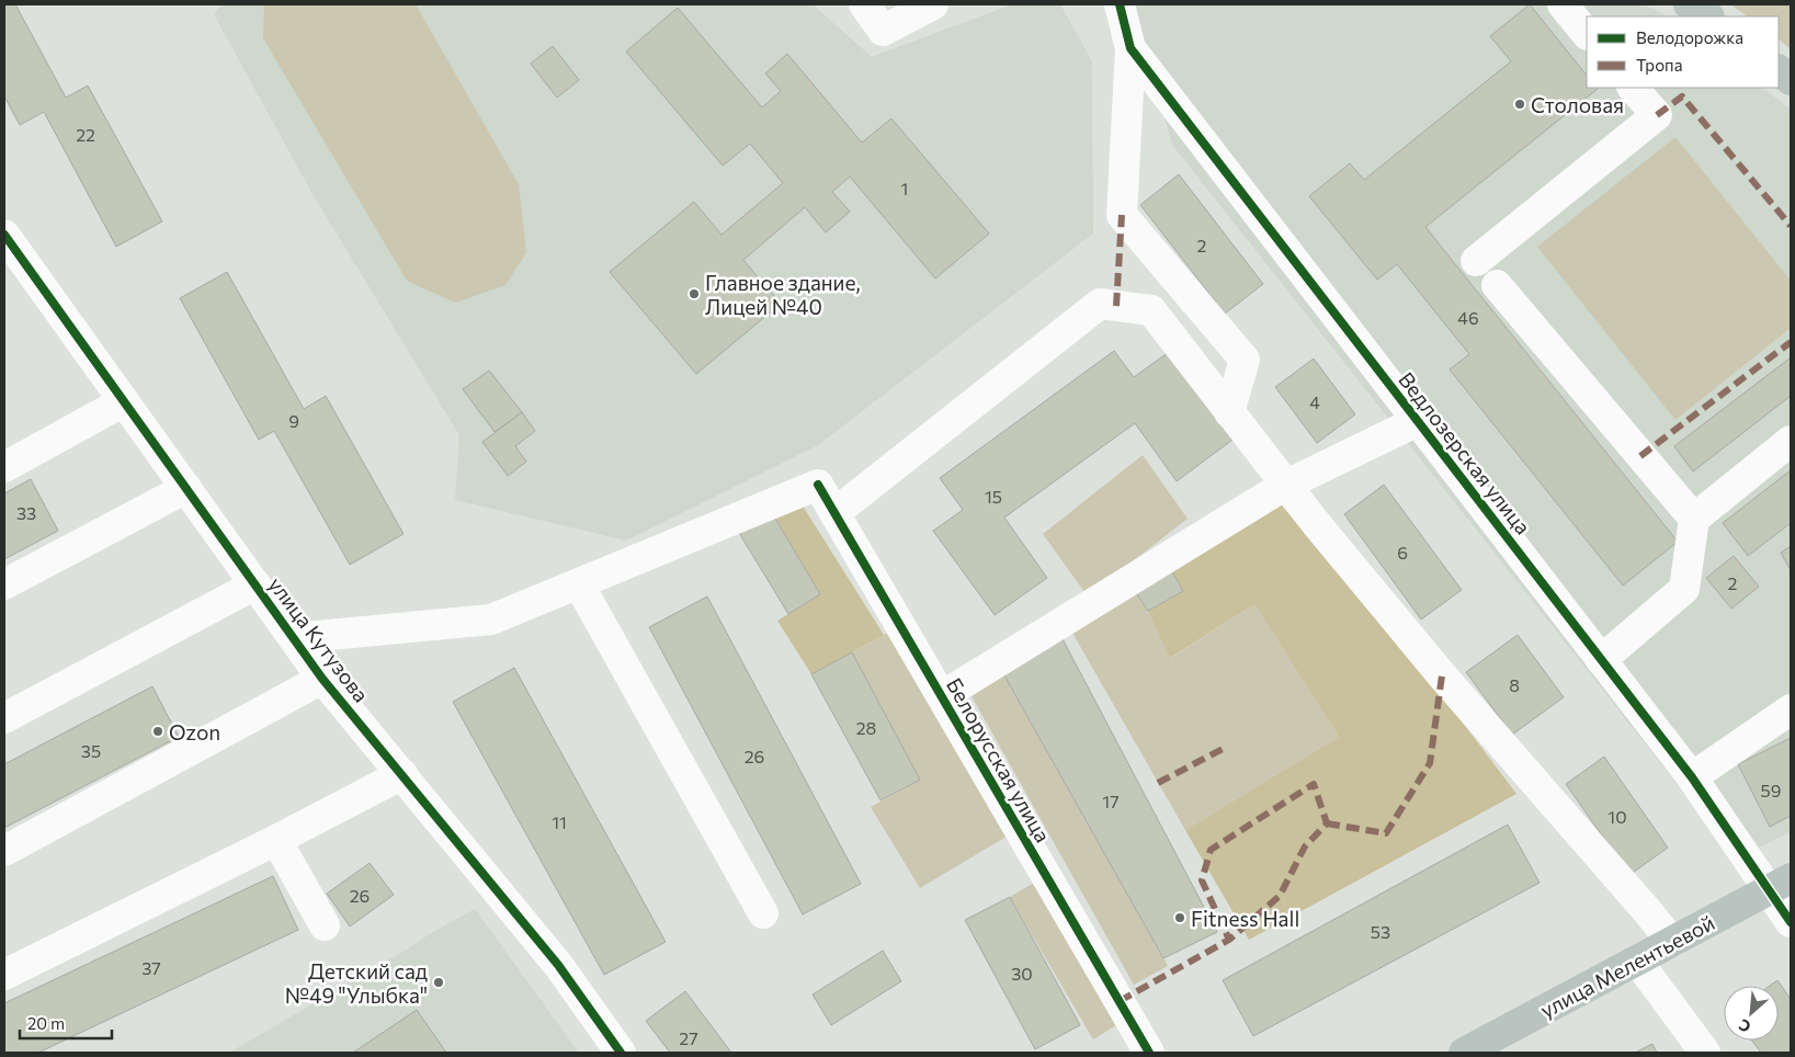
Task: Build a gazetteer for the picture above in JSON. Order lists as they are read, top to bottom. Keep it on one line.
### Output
{"streets":{"main road":["улица Мелентьевой"],"street":["Ведлозерская улица","улица Кутузова","Белорусская улица"]},"crossings":[["Ведлозерская улица","улица Мелентьевой"]],"places":["Столовая","Главное здание, Лицей №40","Ozon","Fitness Hall","Детский сад №49 \"Улыбка\""],"house_numbers":["22","1","2","46","4","9","15","33","6","2","8","28","35","26","59","17","10","11","26","53","37","30","27"],"legend":["Велодорожка","Тропа"],"scale_bar":"20 m","north":"bottom left"}
